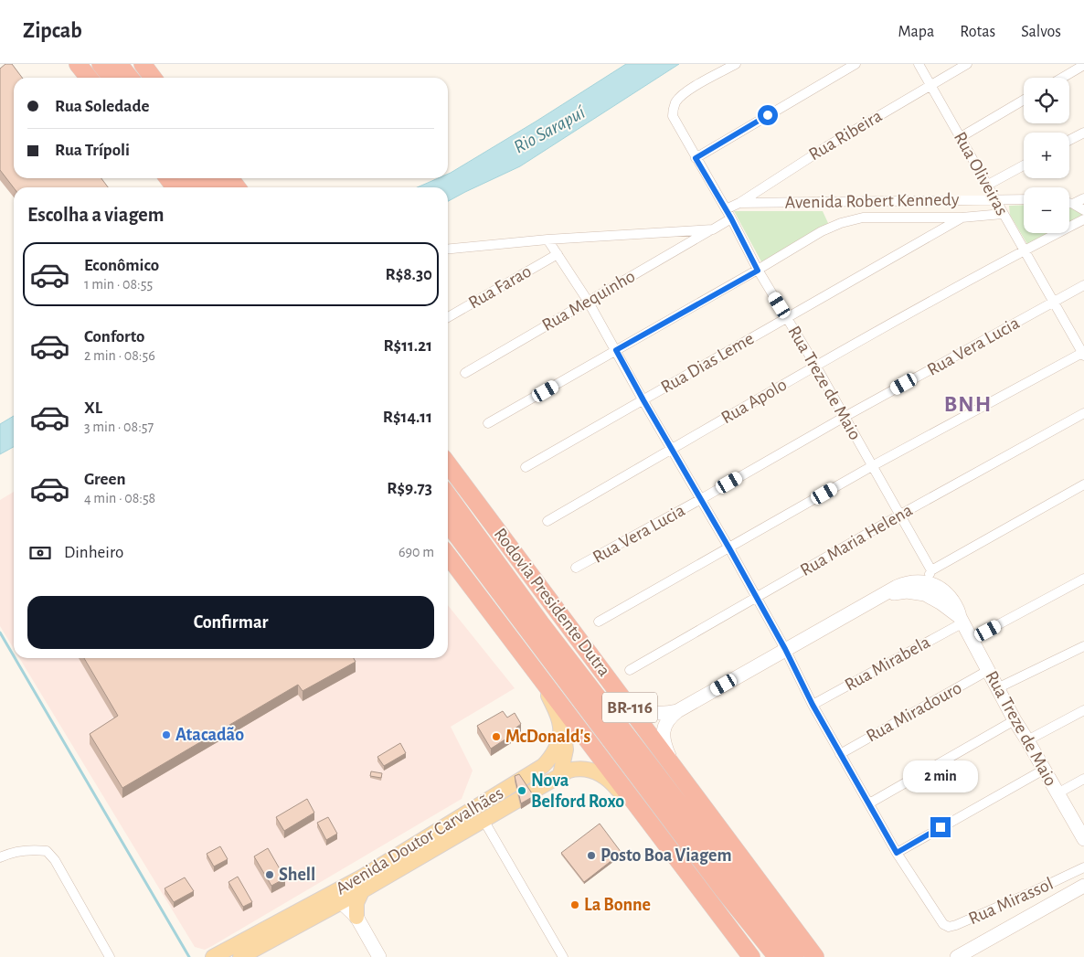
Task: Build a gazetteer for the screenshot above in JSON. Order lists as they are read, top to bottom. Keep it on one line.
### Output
{"streets":{"highway":["Rodovia Presidente Dutra","BR-116"],"main road":["Rua Treze de Maio","Avenida Doutor Carvalhães"],"street":["Rua Ribeira","Rua Oliveiras","Avenida Robert Kennedy","Rua Farao","Rua Mequinho","Rua Vera Lucia","Rua Dias Leme","Rua Apolo","Rua Maria Helena","Rua Mirabela","Rua Miradouro","Rua Mirassol"]},"crossings":[["Rua Ribeira","Rua Oliveiras"],["Rua Ribeira","Avenida Robert Kennedy"],["Rua Ribeira","Rua Treze de Maio"],["Rua Oliveiras","Avenida Robert Kennedy"],["Rua Oliveiras","Rua Vera Lucia"],["Rua Oliveiras","Rua Apolo"],["Avenida Robert Kennedy","Rua Dias Leme"],["Avenida Robert Kennedy","Rua Treze de Maio"],["Rua Vera Lucia","Rua Treze de Maio"],["Rua Dias Leme","Rua Treze de Maio"],["Rua Treze de Maio","Rua Apolo"],["Rua Treze de Maio","Rua Maria Helena"],["Rua Treze de Maio","Rua Mirabela"],["Rua Treze de Maio","Rua Miradouro"]],"districts":["BNH"],"water":["Rio Sarapuí"],"places":["Atacadão","McDonald's","Nova Belford Roxo","Posto Boa Viagem","Shell","La Bonne"],"page":{"header":"Zipcab","nav":["Mapa","Rotas","Salvos"],"map_buttons":["+","−"],"banner":["Rua Soledade","Rua Trípoli"],"heading":"Escolha a viagem","list":[{"name":"Econômico","note":"1 min · 08:55","value":"R$8.30"},{"name":"Conforto","note":"2 min · 08:56","value":"R$11.21"},{"name":"XL","note":"3 min · 08:57","value":"R$14.11"},{"name":"Green","note":"4 min · 08:58","value":"R$9.73"}],"pay":["Dinheiro","690 m"],"buttons":"Confirmar","bubble":"2 min"}}
